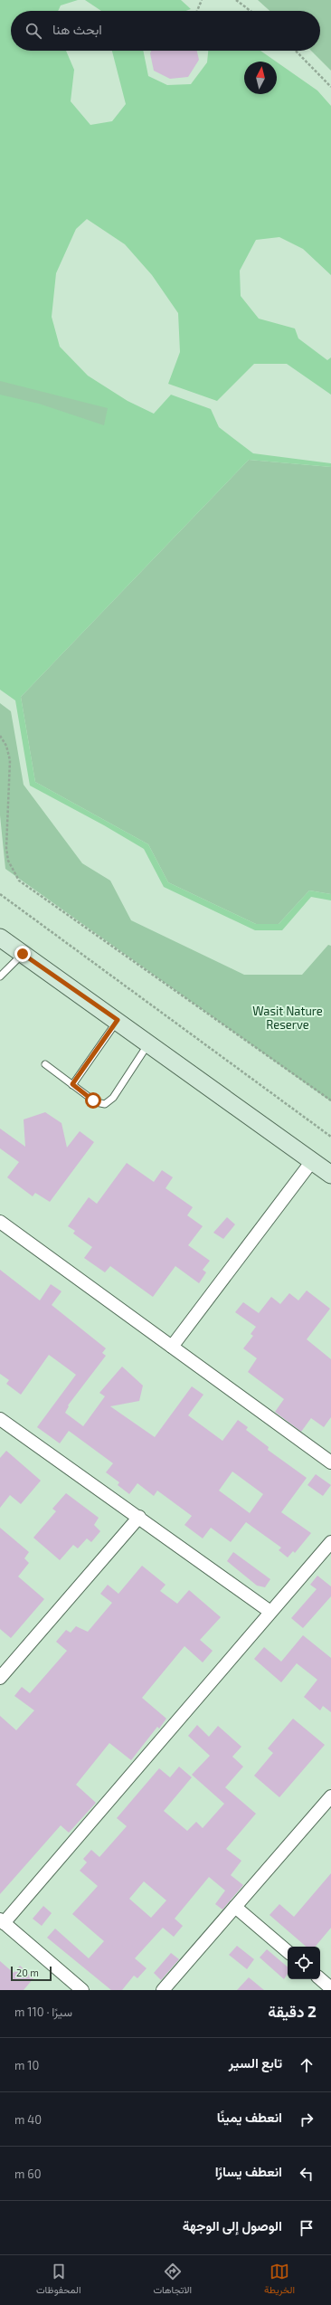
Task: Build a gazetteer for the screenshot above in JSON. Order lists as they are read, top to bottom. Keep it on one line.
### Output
{"parks":["Wasit Nature Reserve"],"scale_bar":"20 m","north":"top","page":{"search":"ابحث هنا","scale":"20 m","heading":["2 دقيقة","سيرًا · 110 m"],"list":[["تابع السير","10 m"],["انعطف يمينًا","40 m"],["انعطف يسارًا","60 m"],"الوصول إلى الوجهة"],"nav":["الخريطة","الاتجاهات","المحفوظات"]}}
